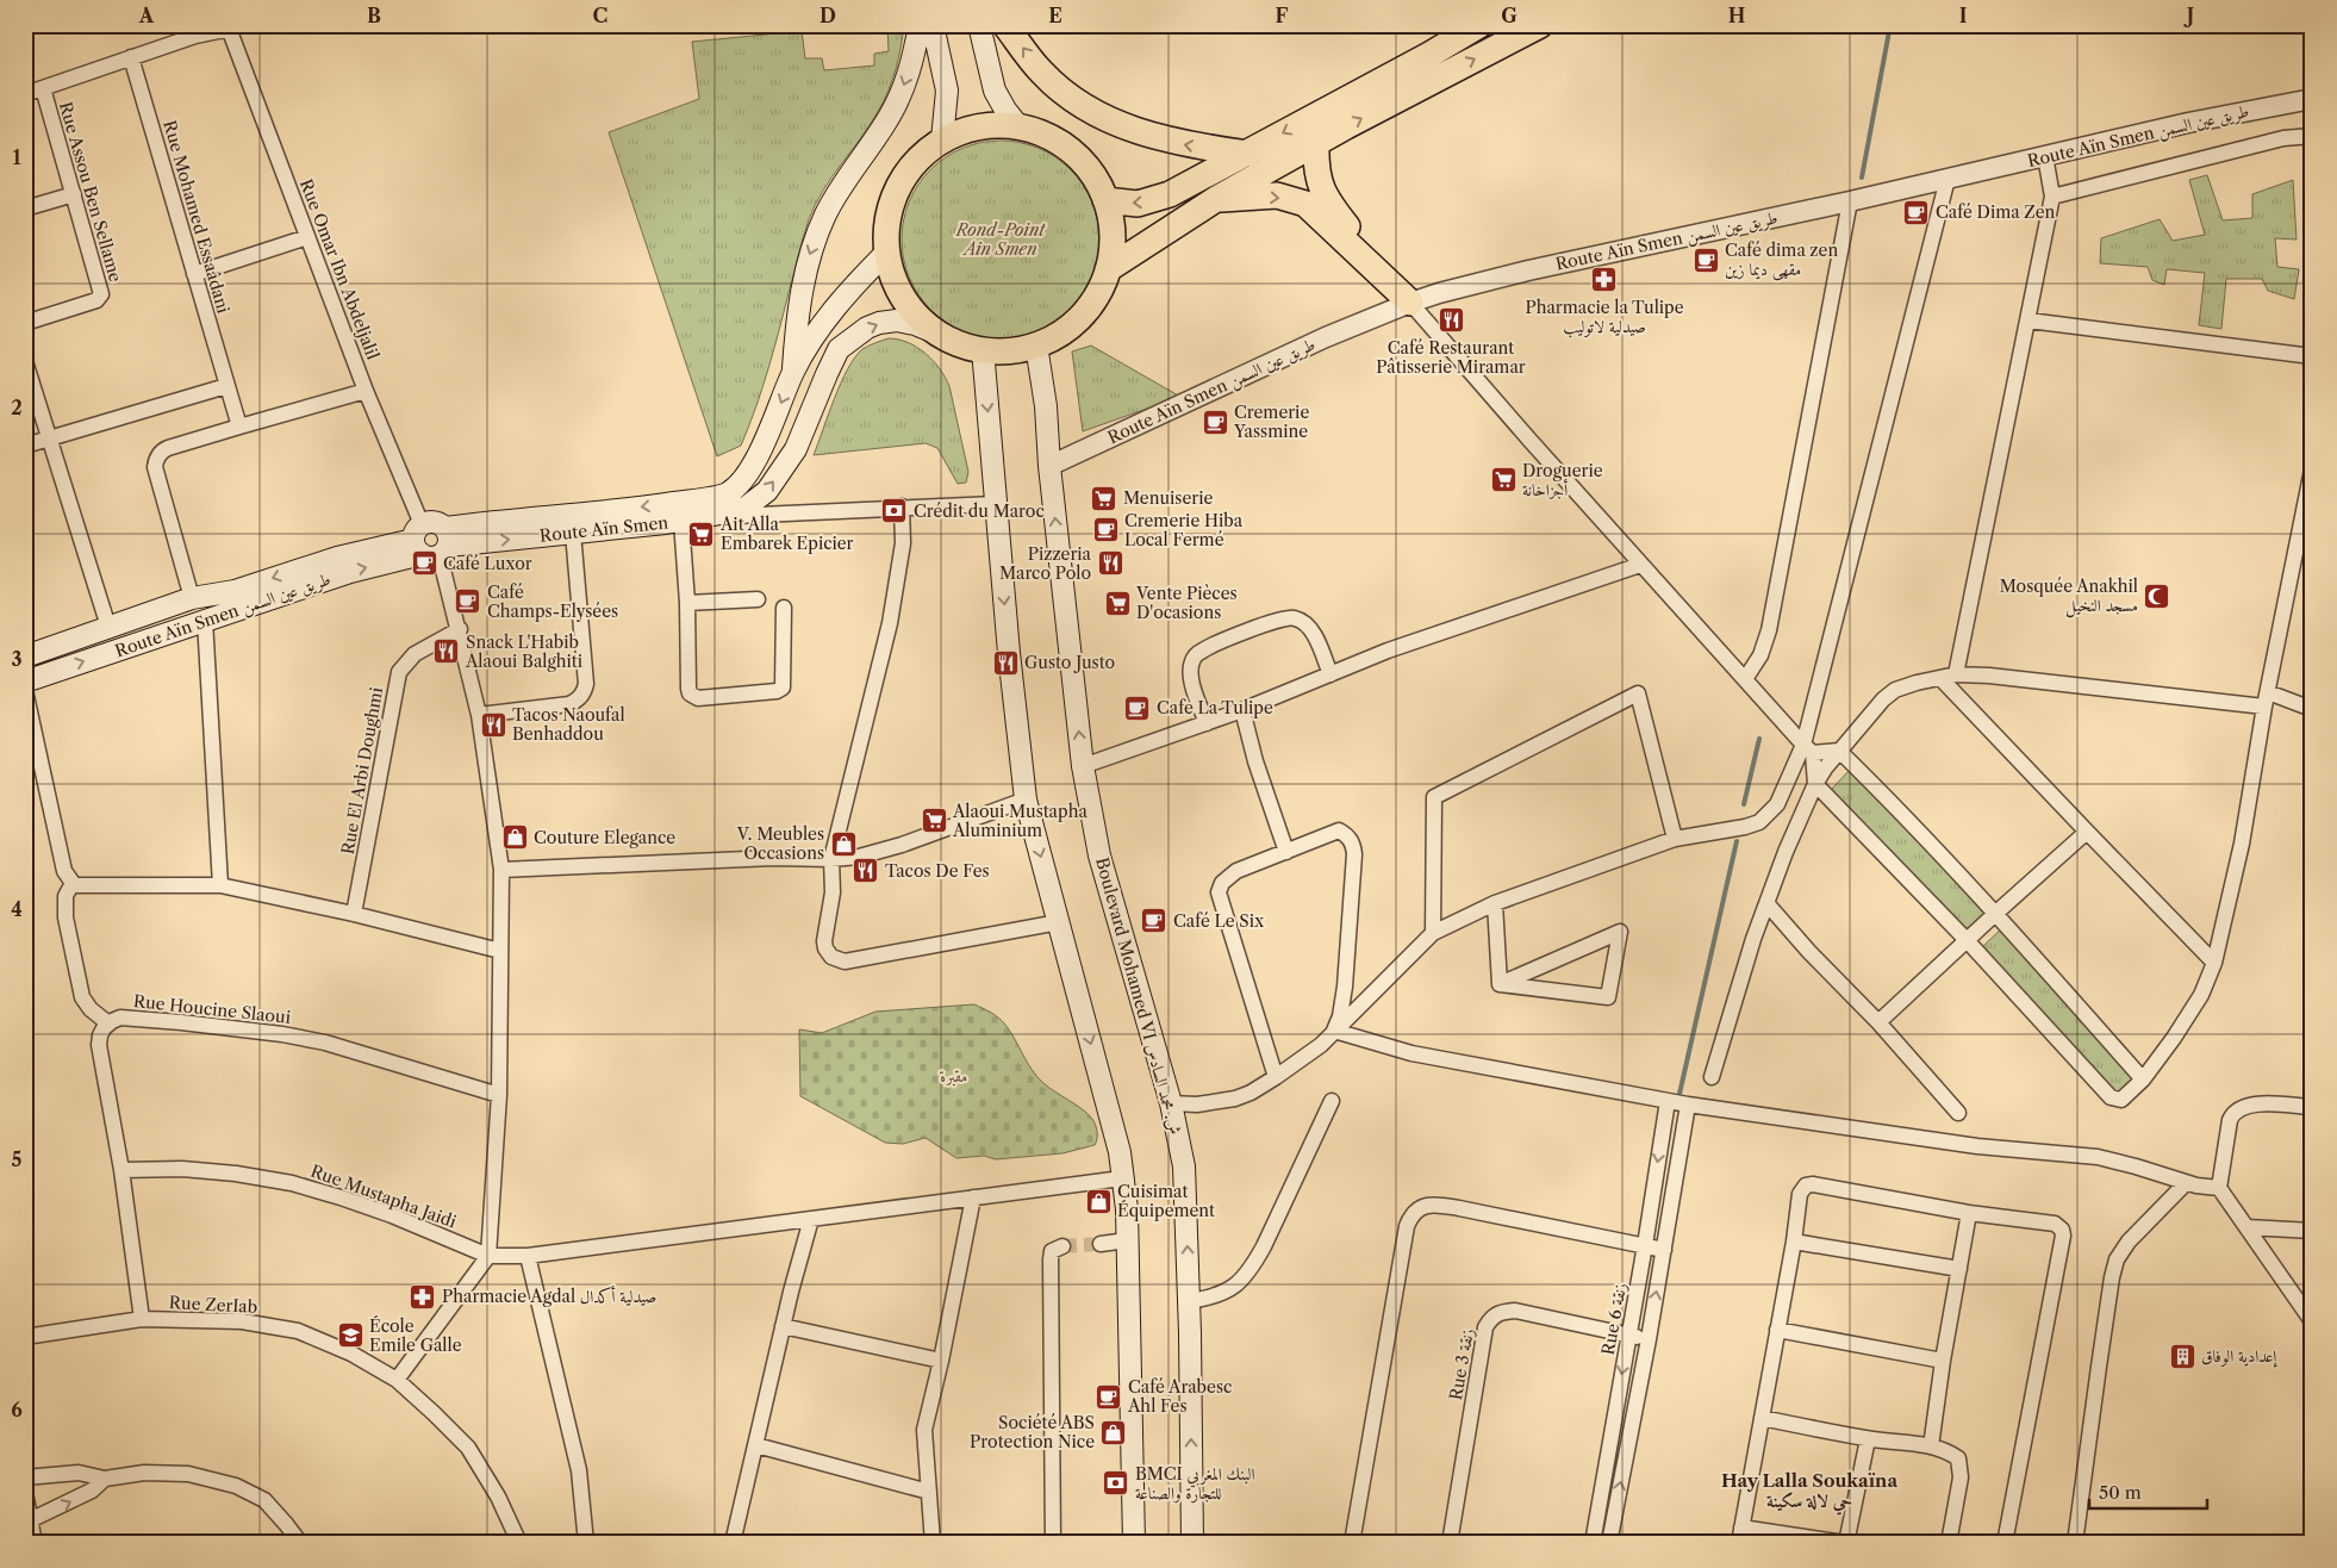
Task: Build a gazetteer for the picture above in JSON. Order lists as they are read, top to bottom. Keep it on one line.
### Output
{"streets":{"main road":["Route Aïn Smen طريق عين السمن","Route Aïn Smen","Boulevard Mohamed VI ش. محمد السادس"],"street":["Rue Assou Ben Sellame","Rue Mohamed Essaâdani","Rue Omar Ibn Abdeljalil","Rue El Arbi Doughmi","Rue Houcine Slaoui","Rue Mustapha Jaidi","Rue ZerIab","Rue 6 زنقة","Rue 3 زنقة"]},"crossings":[["Route Aïn Smen طريق عين السمن","Rue Omar Ibn Abdeljalil"],["Route Aïn Smen طريق عين السمن","Route Aïn Smen"],["Route Aïn Smen طريق عين السمن","Boulevard Mohamed VI ش. محمد السادس"],["Rue Omar Ibn Abdeljalil","Route Aïn Smen"],["Rue Omar Ibn Abdeljalil","Rue El Arbi Doughmi"],["Rue Omar Ibn Abdeljalil","Rue Houcine Slaoui"],["Rue Omar Ibn Abdeljalil","Rue Mustapha Jaidi"],["Rue 6 زنقة","Rue 3 زنقة"]],"districts":["Hay Lalla Soukaïna حي لالة سكينة"],"parks":["Rond-Point Ain Smen","مقبرة"],"places":{"cafe":["Café Dima Zen","Café dima zen مقهى ديما زين","Cremerie Yassmine","Cremerie Hiba Local Fermé","Café Luxor","Café Champs-Elysées","Cafe La Tulipe","Café Le Six","Café Arabesc Ahl Fes"],"pharmacy":["Pharmacie la Tulipe صيدلية لاتوليب","Pharmacie Agdal صيدلية أكدال"],"restaurant":["Café Restaurant Pâtisserie Miramar","Pizzeria Marco Polo","Snack L'Habib Alaoui Balghiti","Gusto Justo","Tacos Naoufal Benhaddou","Tacos De Fes"],"supermarket":["Droguerie أجزاخانة","Menuiserie","Ait Alla Embarek Epicier","Vente Pièces D'ocasions","Alaoui Mustapha Aluminium"],"bank":["Crédit du Maroc","BMCI البنك المغربي للتجارة والصناعة"],"mosque":["Mosquée Anakhil مسجد النخيل"],"shop":["Couture Elegance","V. Meubles Occasions","Cuisimat Équipement","Société ABS Protection Nice"],"school or university":["École Emile Galle"],"building":["إعدادية الوفاق"]},"scale_bar":"50 m","grid":{"columns":["A","B","C","D","E","F","G","H","I","J"],"rows":["1","2","3","4","5","6"]}}
